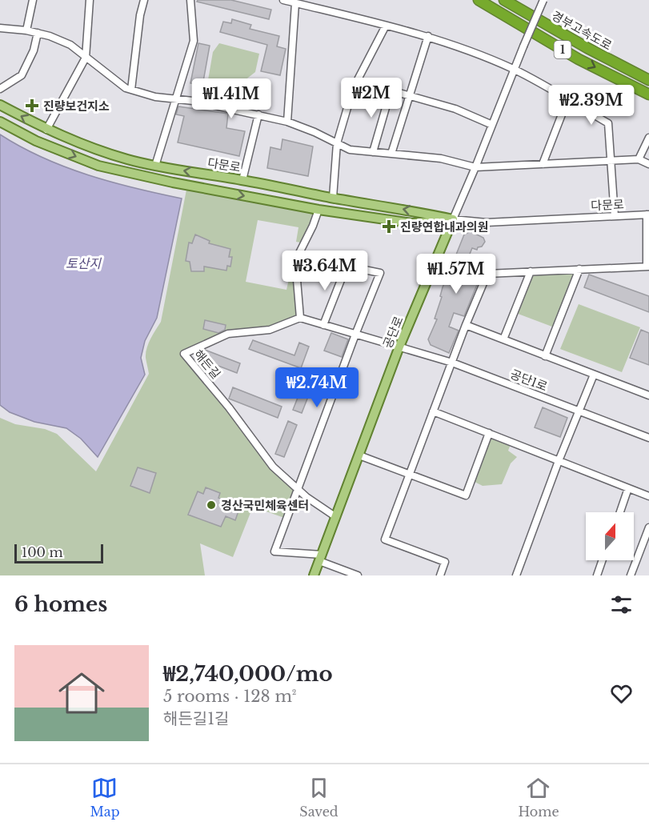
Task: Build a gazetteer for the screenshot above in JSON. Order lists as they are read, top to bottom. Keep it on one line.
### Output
{"streets":{"highway":["경부고속도로","1"],"main road":["다문로","공단로"],"street":["해든길","공단1로"]},"crossings":[["다문로","공단로"],["공단로","해든길"],["공단로","공단1로"],["해든길","공단1로"]],"water":["토산지"],"places":{"health":["진량보건지소","진량연합내과의원"],"other":["경산국민체육센터"]},"scale_bar":"100 m","north":"top","page":{"price":["₩2M","₩1.41M","₩2.39M","₩3.64M","₩1.57M","₩2.74M"],"scale":"100 m","heading":"6 homes","list":[{"name":"₩2,740,000/mo","note":"5 rooms · 128 m² · 해든길1길"}],"tabs":["Map","Saved","Home"]}}
